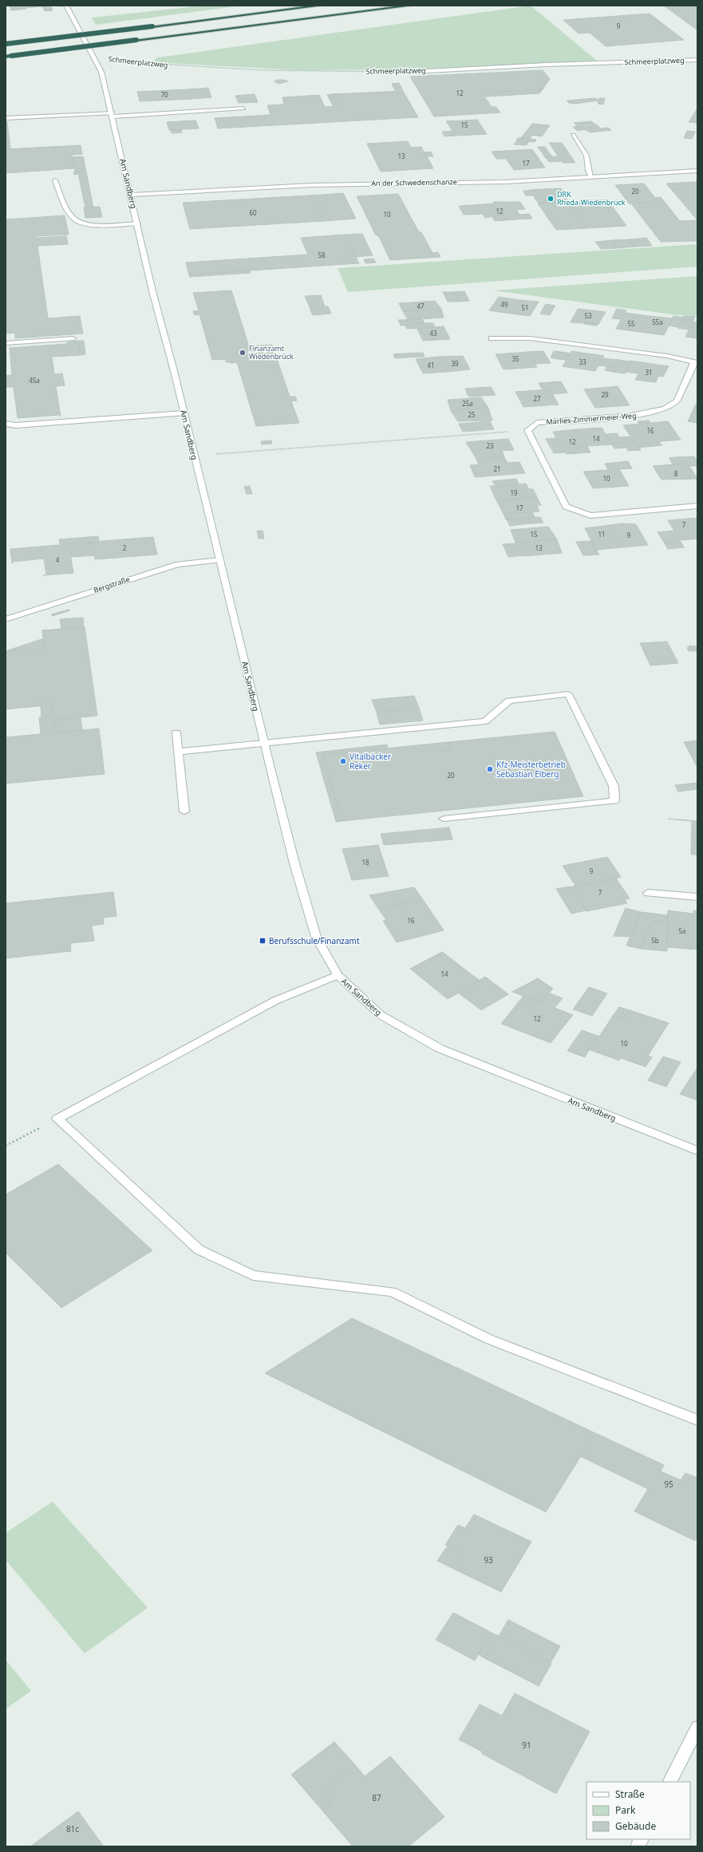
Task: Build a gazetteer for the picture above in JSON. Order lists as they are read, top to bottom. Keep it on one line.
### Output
{"streets":{"main road":["Schmeerplatzweg","An der Schwedenschanze","Am Sandberg","Marlies-Zimmermeier-Weg","Bergstraße"]},"crossings":[["Schmeerplatzweg","Am Sandberg"],["An der Schwedenschanze","Am Sandberg"],["Am Sandberg","Bergstraße"]],"places":{"other":["DRK Rheda-Wiedenbrück","Finanzamt Wiedenbrück","Vitalbäcker Reker","Kfz-Meisterbetrieb Sebastian Elberg"],"transit":["Berufsschule/Finanzamt"]},"house_numbers":["9","12","70","15","13","17","20","12","60","10","58","49","47","51","53","55a","55","43","35","33","39","41","31","45a","29","27","25a","25","16","14","12","23","21","8","10","19","17","7","15","11","9","2","13","4","20","18","9","7","16","5a","5b","14","12","10","95","93","91","87","81c"],"legend":["Straße","Park","Gebäude"]}
